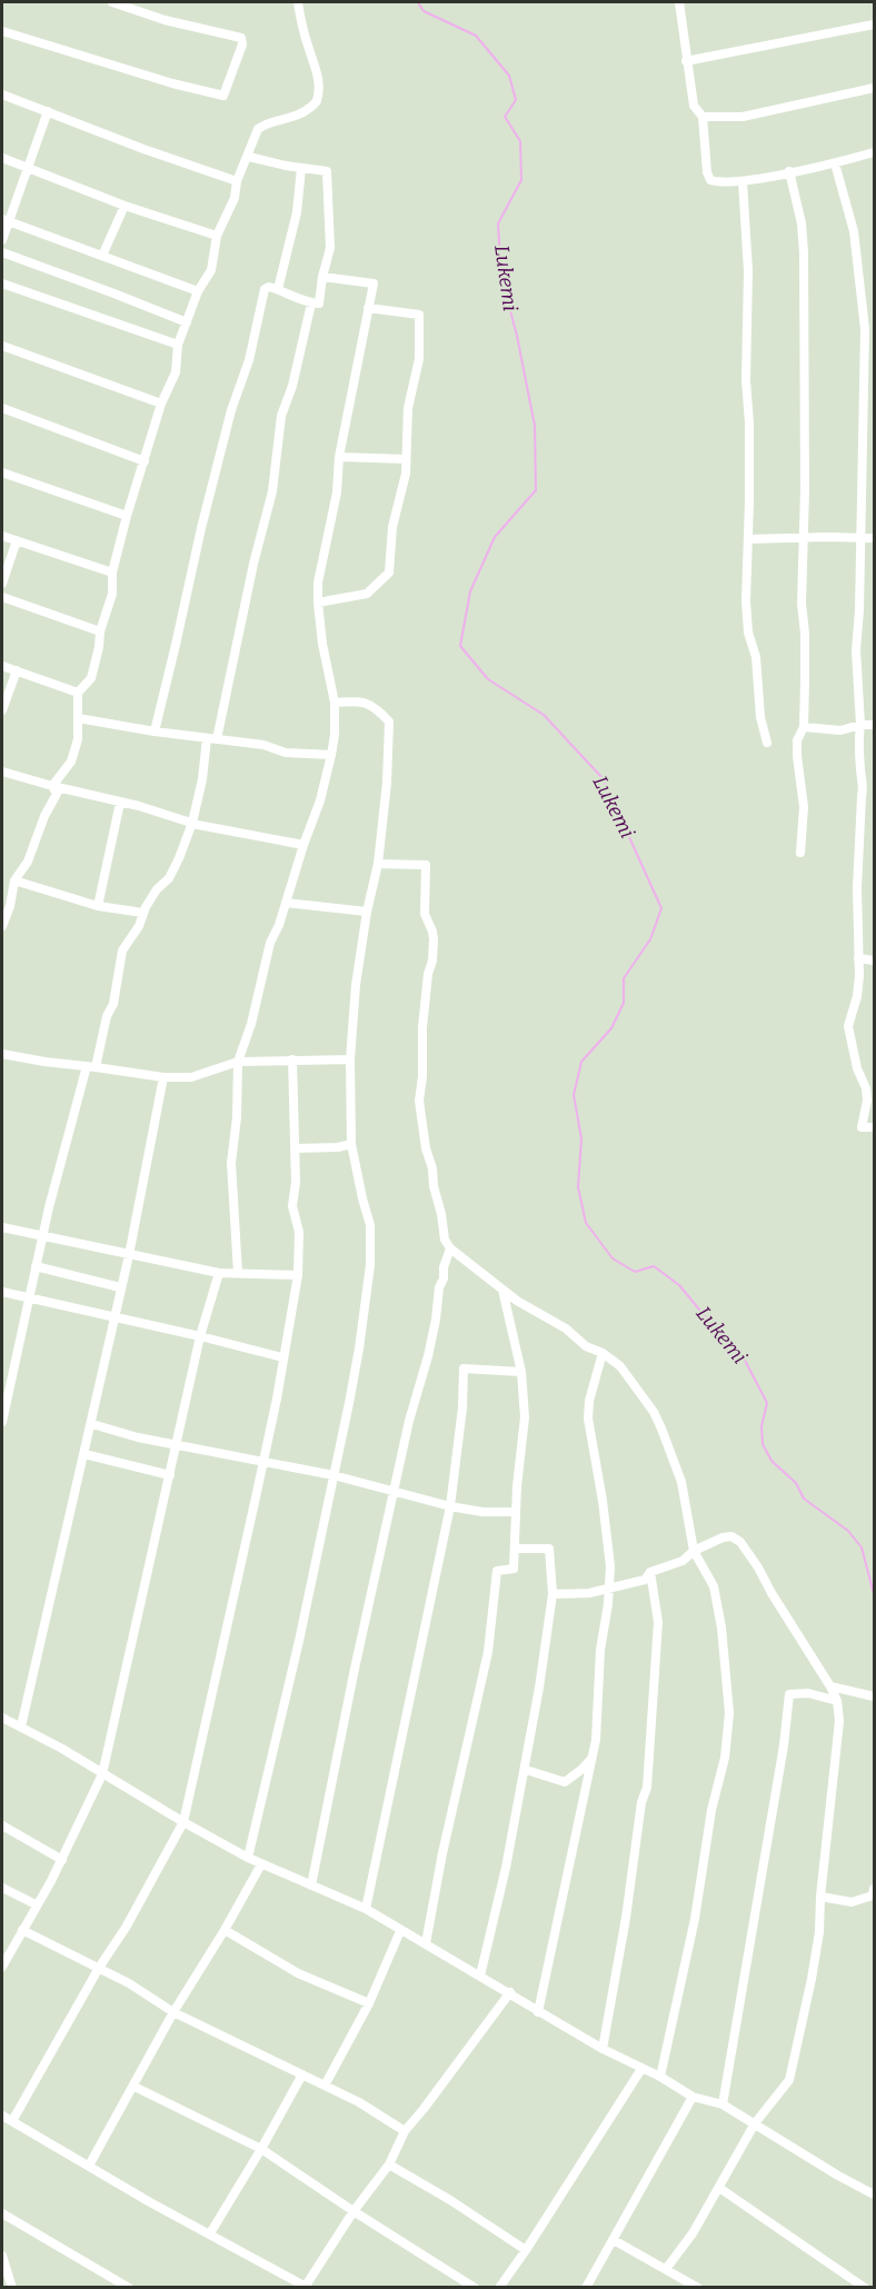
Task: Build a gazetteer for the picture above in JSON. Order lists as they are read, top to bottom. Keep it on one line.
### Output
{"water":["Lukemi"]}
